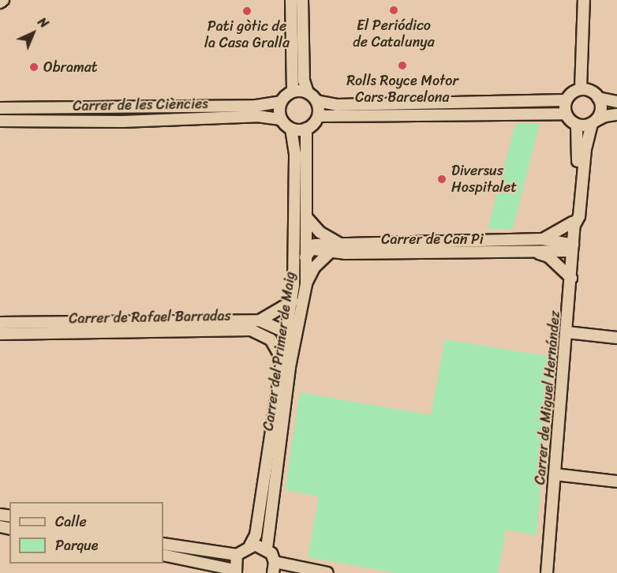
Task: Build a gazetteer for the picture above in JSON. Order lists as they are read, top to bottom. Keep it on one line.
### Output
{"streets":{"street":["Carrer de les Ciències","Carrer de Can Pi","Carrer de Rafael Barradas","Carrer del Primer de Maig","Carrer de Miguel Hernández"]},"crossings":[["Carrer de les Ciències","Carrer del Primer de Maig"],["Carrer de Can Pi","Carrer del Primer de Maig"],["Carrer de Can Pi","Carrer de Miguel Hernández"],["Carrer de Rafael Barradas","Carrer del Primer de Maig"]],"places":["El Periódico de Catalunya","Pati gòtic de la Casa Gralla","Rolls Royce Motor Cars Barcelona","Obramat","Diversus Hospitalet"],"legend":["Calle","Parque"],"north":"top right"}
